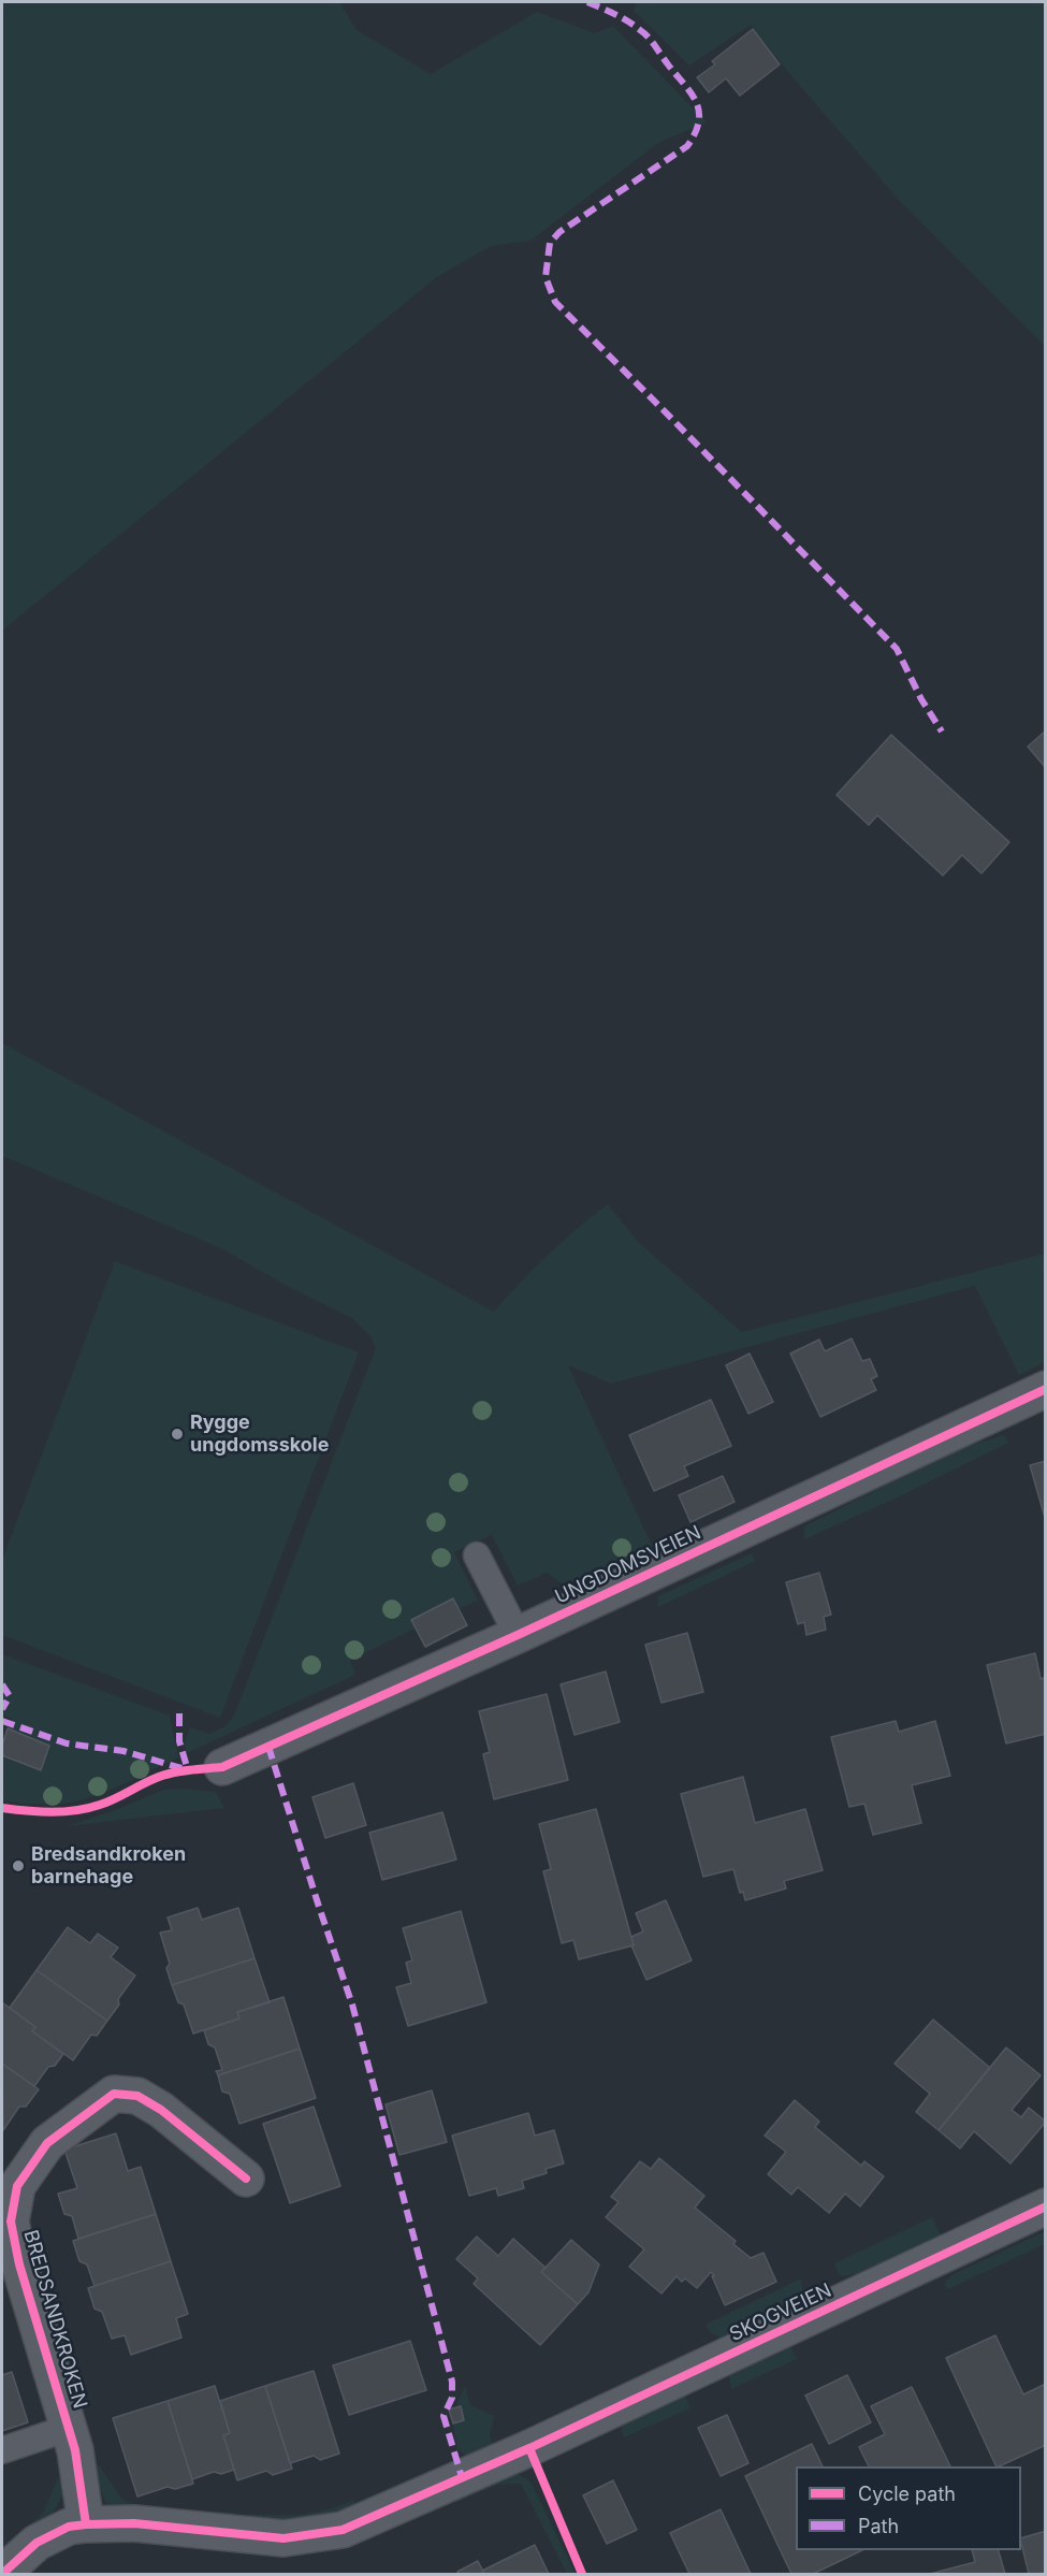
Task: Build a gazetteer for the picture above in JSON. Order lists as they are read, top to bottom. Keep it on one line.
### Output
{"streets":{"street":["UNGDOMSVEIEN","SKOGVEIEN","BREDSANDKROKEN"]},"crossings":[["SKOGVEIEN","BREDSANDKROKEN"]],"places":["Rygge ungdomsskole","Bredsandkroken barnehage"],"legend":["Cycle path","Path"]}
